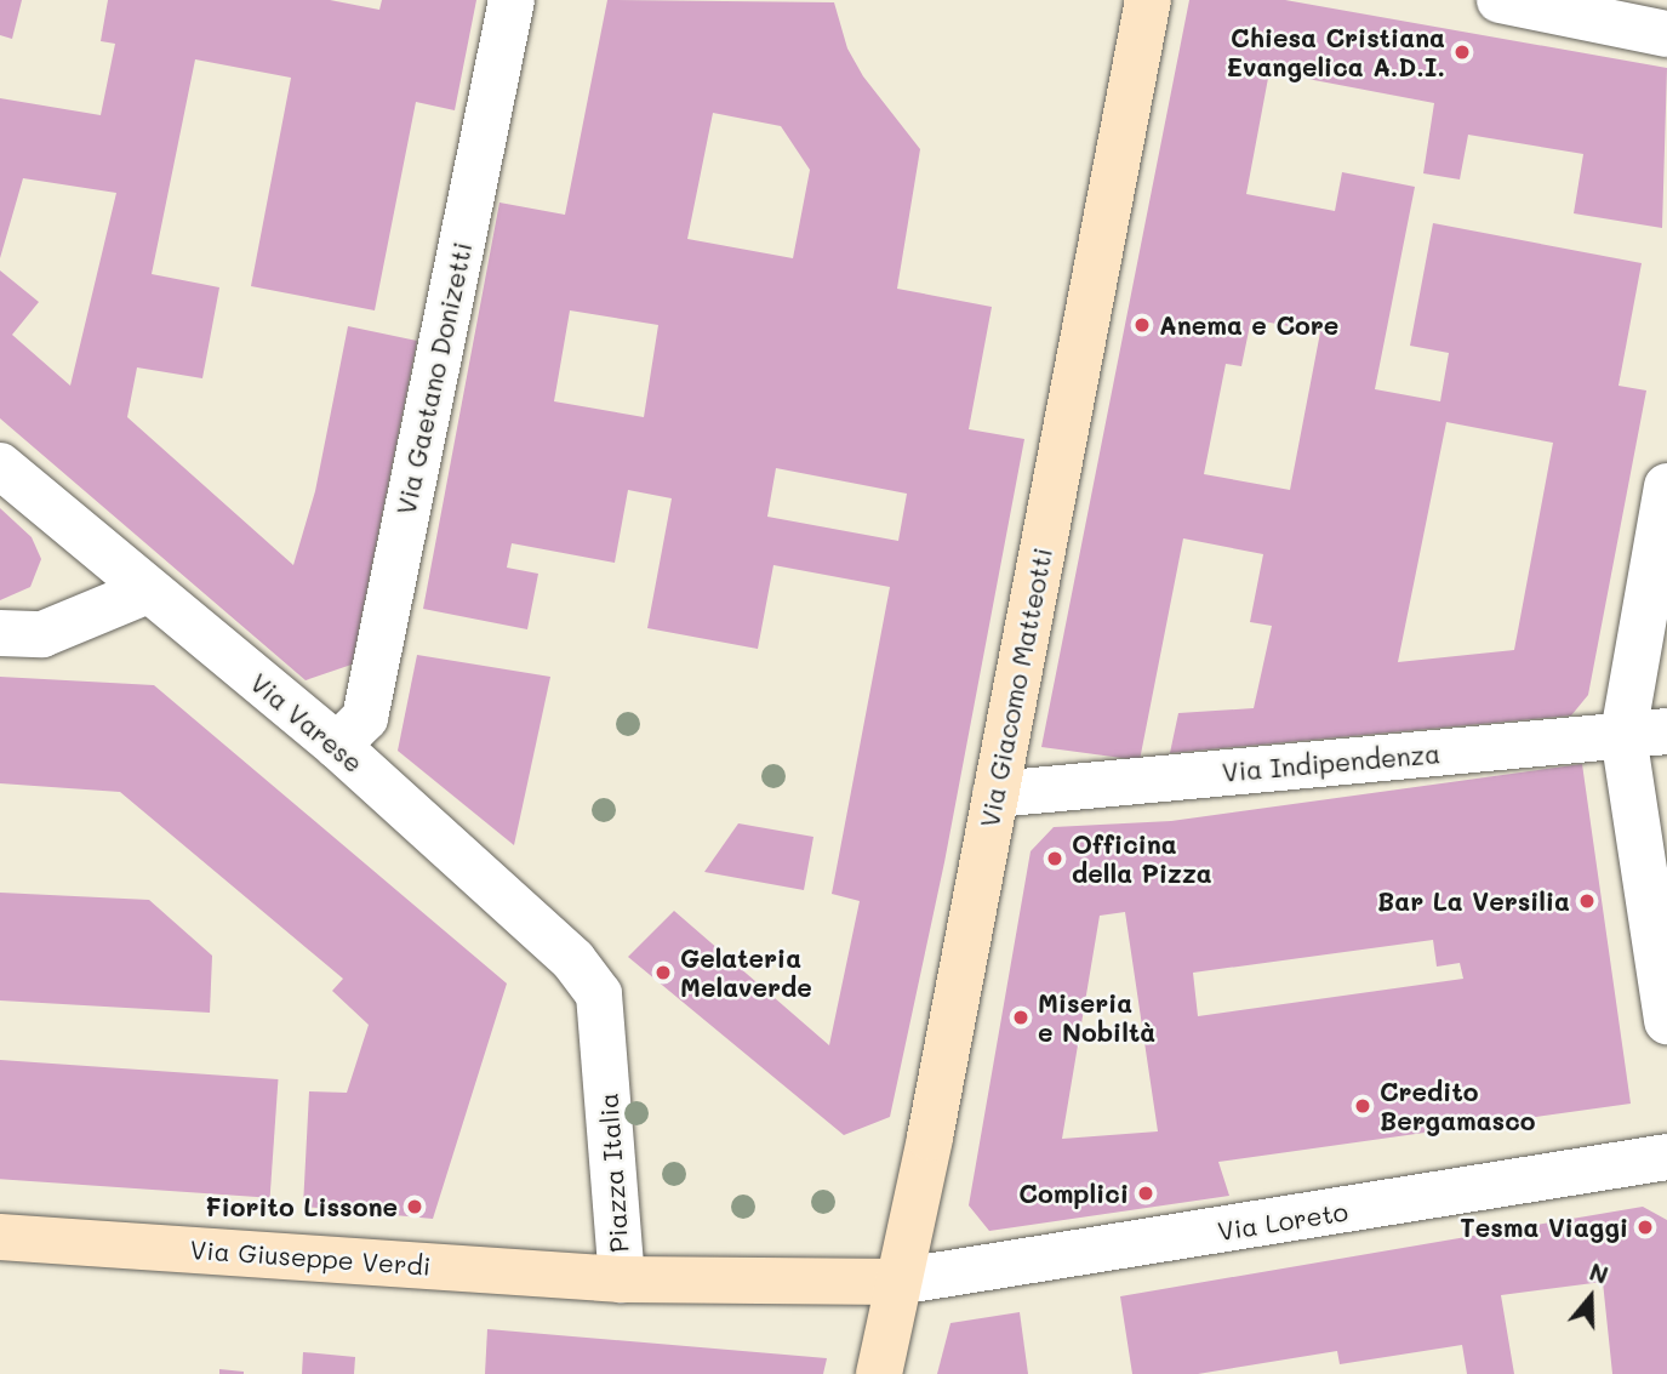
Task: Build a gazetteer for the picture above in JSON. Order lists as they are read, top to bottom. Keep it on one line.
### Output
{"streets":{"street":["Via Gaetano Donizetti","Via Giacomo Matteotti","Via Varese","Via Indipendenza","Piazza Italia","Via Loreto","Via Giuseppe Verdi"]},"crossings":[["Via Gaetano Donizetti","Via Varese"],["Via Giacomo Matteotti","Via Indipendenza"],["Via Giacomo Matteotti","Piazza Italia"],["Via Giacomo Matteotti","Via Loreto"],["Via Varese","Piazza Italia"],["Piazza Italia","Via Loreto"],["Piazza Italia","Via Giuseppe Verdi"]],"places":["Chiesa Cristiana Evangelica A.D.I.","Anema e Core","Officina della Pizza","Bar La Versilia","Gelateria Melaverde","Miseria e Nobiltà","Credito Bergamasco","Complici","Fiorito Lissone","Tesma Viaggi"],"north":"top"}
